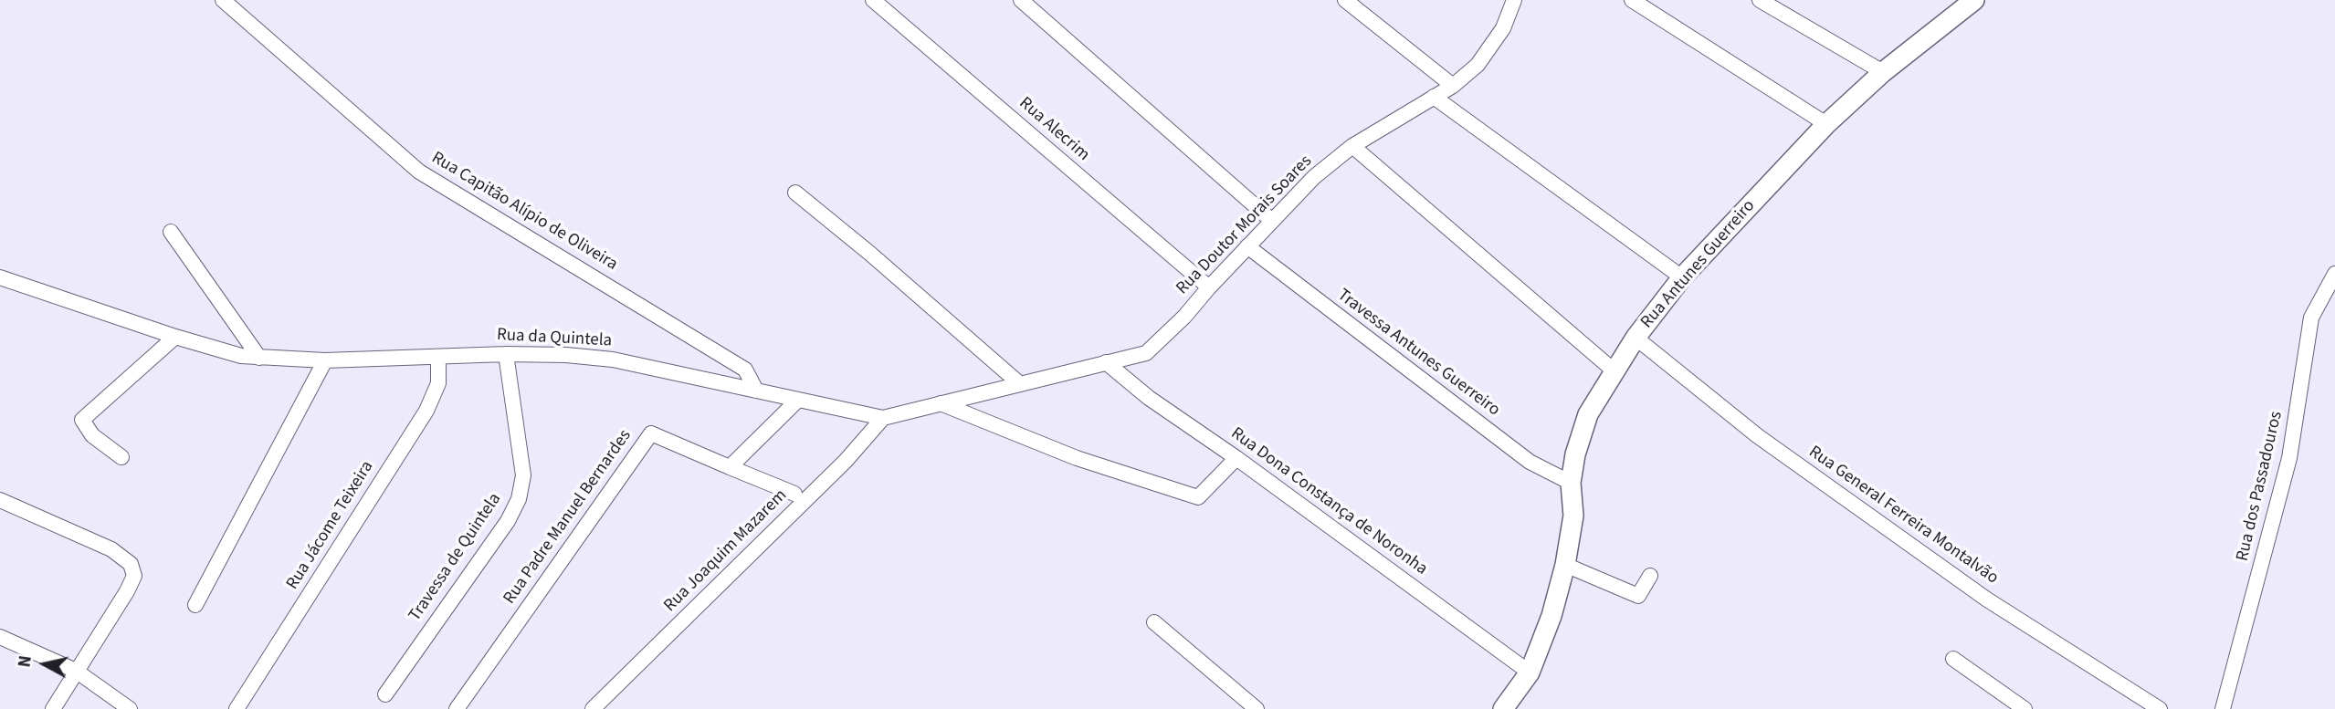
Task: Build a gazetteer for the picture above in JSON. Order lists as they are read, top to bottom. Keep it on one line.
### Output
{"streets":{"main road":["Rua Antunes Guerreiro"],"street":["Rua Alecrim","Rua Capitão Alípio de Oliveira","Rua Doutor Morais Soares","Rua da Quintela","Travessa Antunes Guerreiro","Rua dos Passadouros","Rua Dona Constança de Noronha","Rua General Ferreira Montalvão","Rua Padre Manuel Bernardes","Rua Jácome Teixeira","Rua Joaquim Mazarem","Travessa de Quintela"]},"crossings":[["Rua Alecrim","Rua Doutor Morais Soares"],["Rua Capitão Alípio de Oliveira","Rua da Quintela"],["Rua Doutor Morais Soares","Rua da Quintela"],["Rua Doutor Morais Soares","Travessa Antunes Guerreiro"],["Rua Doutor Morais Soares","Rua Dona Constança de Noronha"],["Rua Antunes Guerreiro","Travessa Antunes Guerreiro"],["Rua Antunes Guerreiro","Rua Dona Constança de Noronha"],["Rua Antunes Guerreiro","Rua General Ferreira Montalvão"],["Rua da Quintela","Rua Dona Constança de Noronha"],["Rua da Quintela","Rua Jácome Teixeira"],["Rua da Quintela","Rua Joaquim Mazarem"],["Rua da Quintela","Travessa de Quintela"]],"north":"left"}
